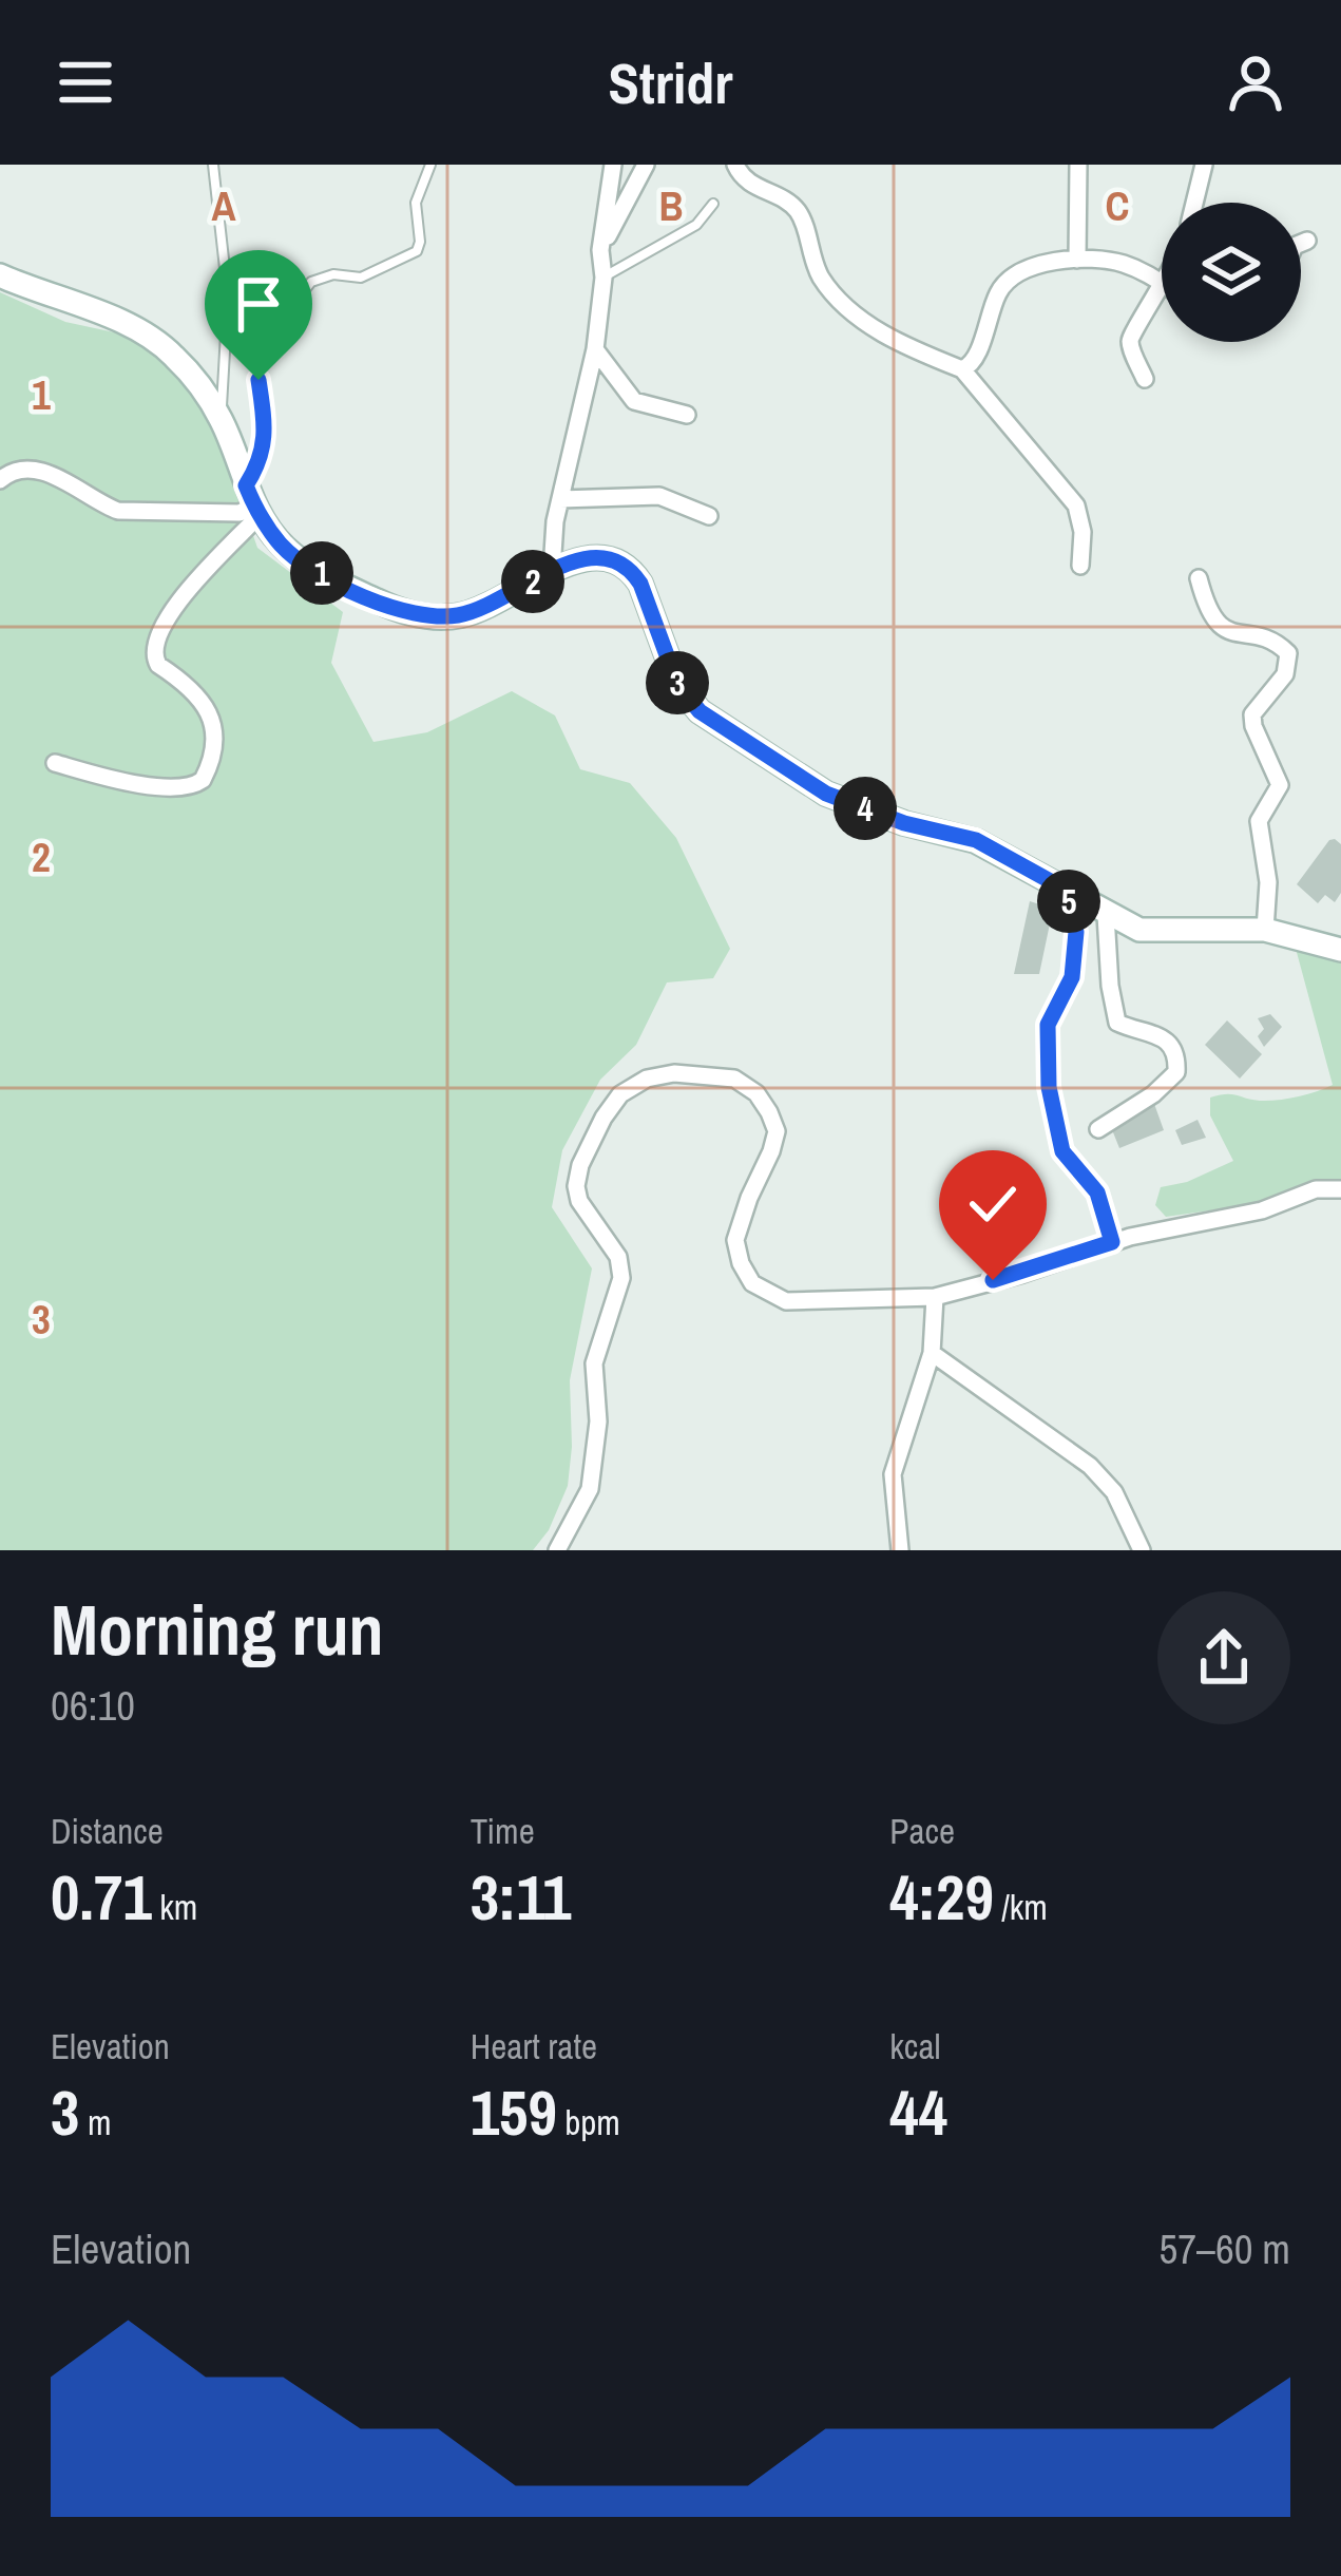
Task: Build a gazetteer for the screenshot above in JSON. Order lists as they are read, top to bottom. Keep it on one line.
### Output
{"page":{"header":"Stridr","pins":["1","2","3","4","5"],"heading":["Morning run","06:10"],"stats":[["Distance","0.71 km"],["Time","3:11"],["Pace","4:29 /km"],["Elevation","3 m"],["Heart rate","159 bpm"],["kcal","44"]],"chart":["Elevation","57–60 m"]},"grid":{"columns":["A","B","C"],"rows":["1","2","3"]}}
